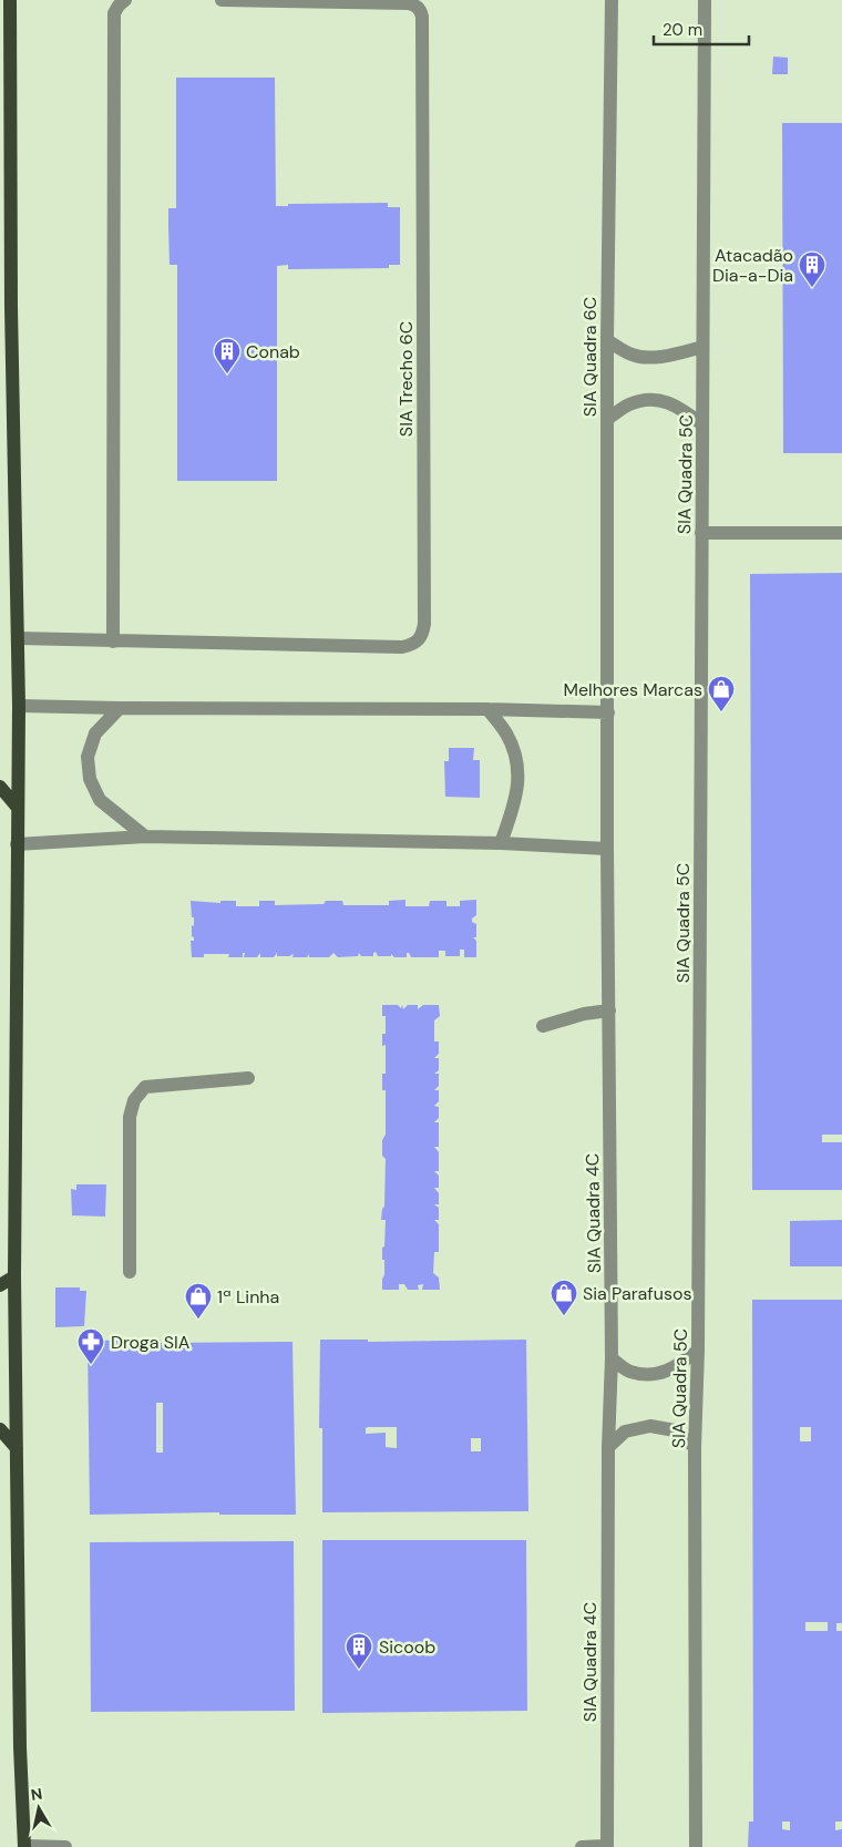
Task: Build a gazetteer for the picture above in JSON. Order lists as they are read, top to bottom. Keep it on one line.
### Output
{"streets":{"street":["SIA Quadra 6C","SIA Trecho 6C","SIA Quadra 5C","SIA Quadra 4C"]},"crossings":[["SIA Quadra 6C","SIA Quadra 4C"]],"places":{"building":["Atacadão Dia-a-Dia","Conab","Sicoob"],"shop":["Melhores Marcas","Sia Parafusos","1ª Linha"],"pharmacy":["Droga SIA"]},"scale_bar":"20 m","north":"top"}
